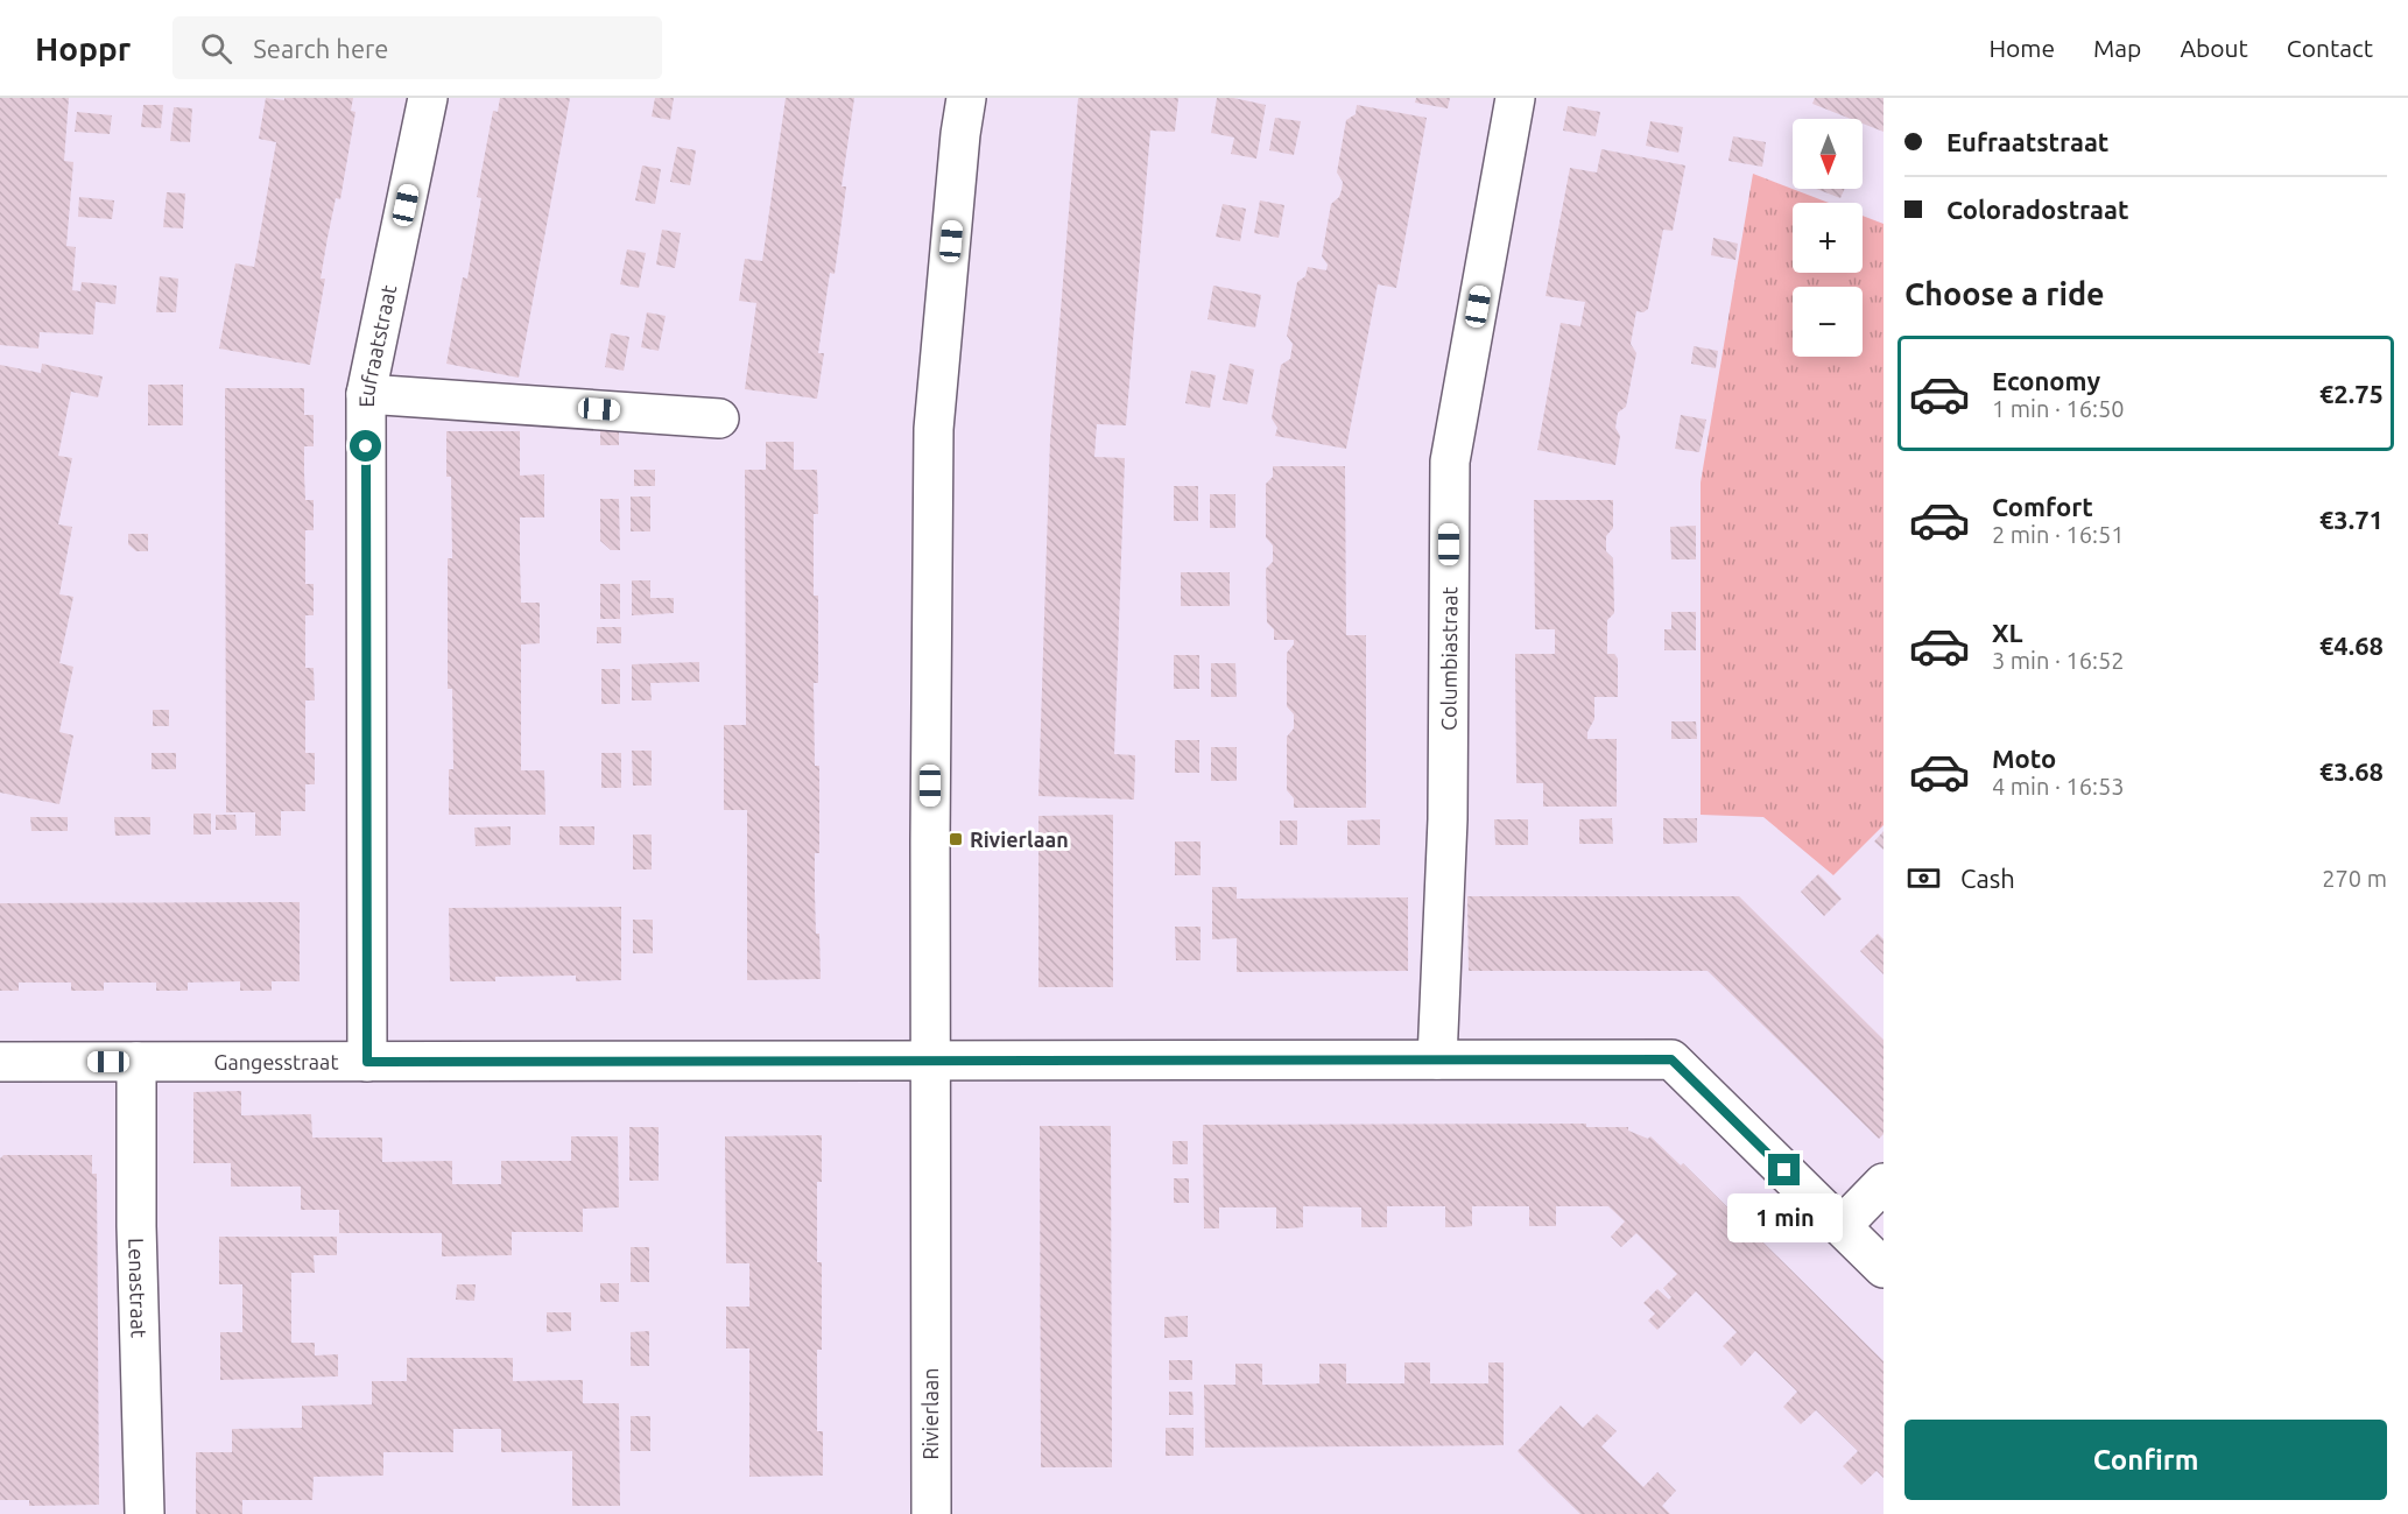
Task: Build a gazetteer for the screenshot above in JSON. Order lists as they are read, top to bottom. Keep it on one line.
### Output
{"streets":{"street":["Eufraatstraat","Columbiastraat","Gangesstraat","Lenastraat","Rivierlaan"]},"crossings":[["Eufraatstraat","Gangesstraat"],["Columbiastraat","Gangesstraat"],["Gangesstraat","Lenastraat"],["Gangesstraat","Rivierlaan"]],"places":{"transit":["Rivierlaan"]},"north":"bottom","page":{"header":"Hoppr","search":"Search here","nav":["Home","Map","About","Contact"],"banner":["Eufraatstraat","Coloradostraat"],"map_buttons":["+","−"],"heading":"Choose a ride","list":[{"name":"Economy","note":"1 min · 16:50","value":"€2.75"},{"name":"Comfort","note":"2 min · 16:51","value":"€3.71"},{"name":"XL","note":"3 min · 16:52","value":"€4.68"},{"name":"Moto","note":"4 min · 16:53","value":"€3.68"}],"pay":["Cash","270 m"],"bubble":"1 min","buttons":"Confirm"}}
